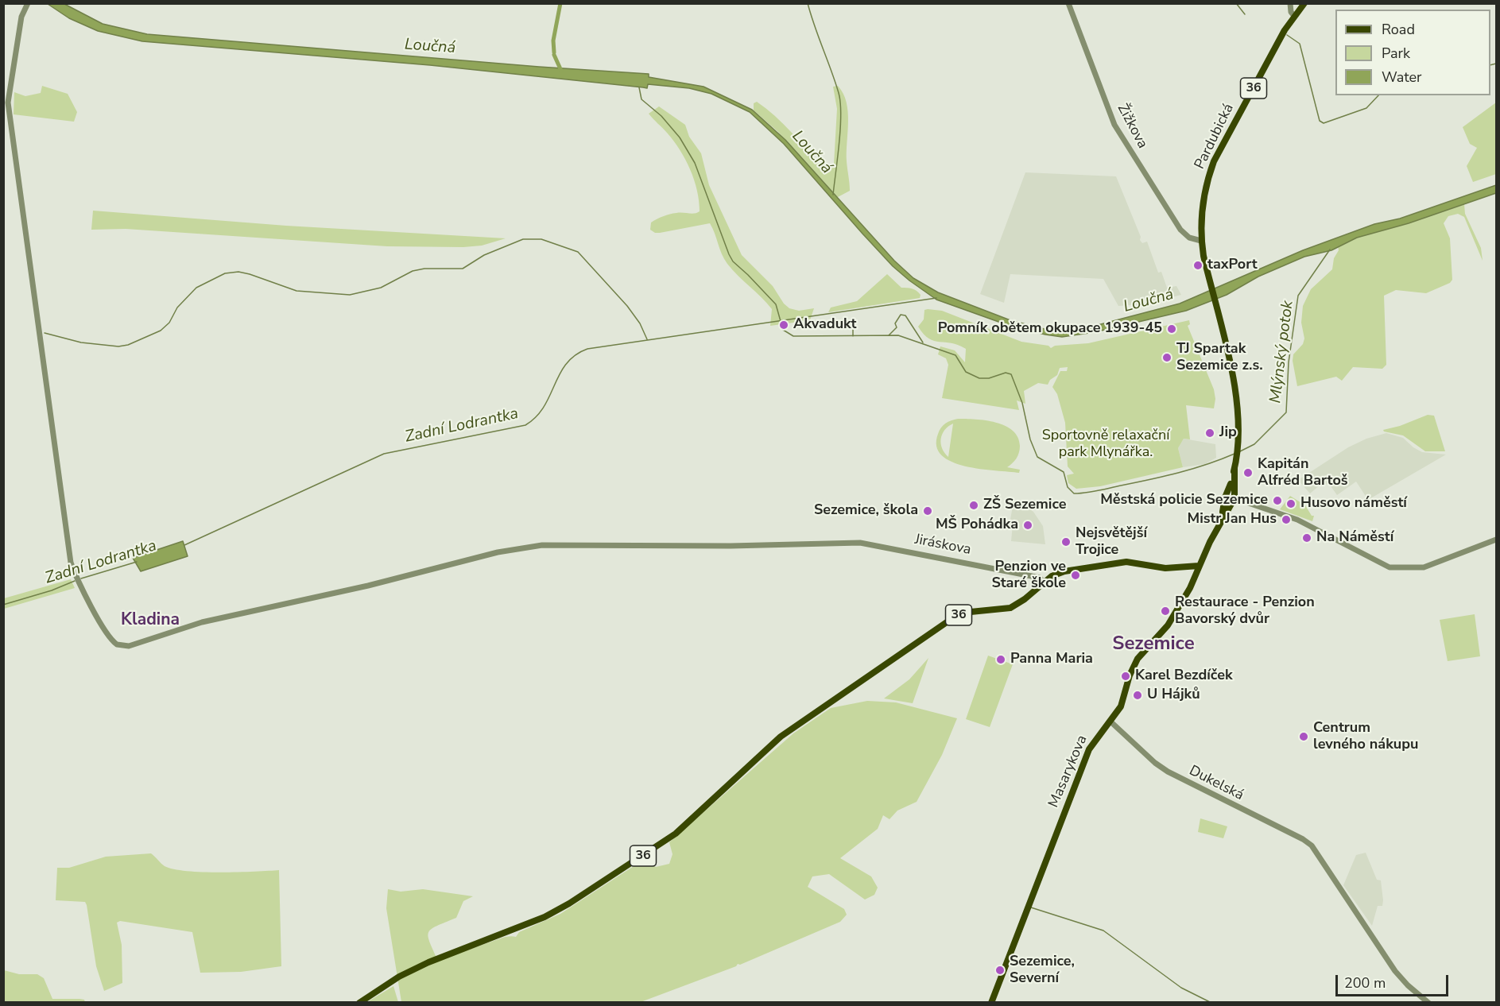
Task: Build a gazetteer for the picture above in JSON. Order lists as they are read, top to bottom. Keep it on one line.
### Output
{"streets":{"main road":["36","Pardubická","Masarykova"],"street":["Žižkova","Jiráskova","Dukelská"]},"crossings":[["36","Pardubická"],["36","Jiráskova"],["36","Masarykova"],["Žižkova","Pardubická"],["Pardubická","Masarykova"],["Masarykova","Dukelská"]],"districts":["Kladina","Sezemice"],"water":["Loučná","Mlýnský potok","Zadní Lodrantka"],"parks":["Sportovně relaxační park Mlynářka."],"places":["taxPort","Akvadukt","Pomník obětem okupace 1939-45","TJ Spartak Sezemice z.s.","Jip","Kapitán Alfréd Bartoš","Městská policie Sezemice","Husovo náměstí","ZŠ Sezemice","Sezemice, škola","Mistr Jan Hus","MŠ Pohádka","Na Náměstí","Nejsvětější Trojice","Penzion ve Staré škole","Restaurace - Penzion Bavorský dvůr","Panna Maria","Karel Bezdíček","U Hájků","Centrum levného nákupu","Sezemice, Severní"],"legend":["Road","Park","Water"],"scale_bar":"200 m"}
